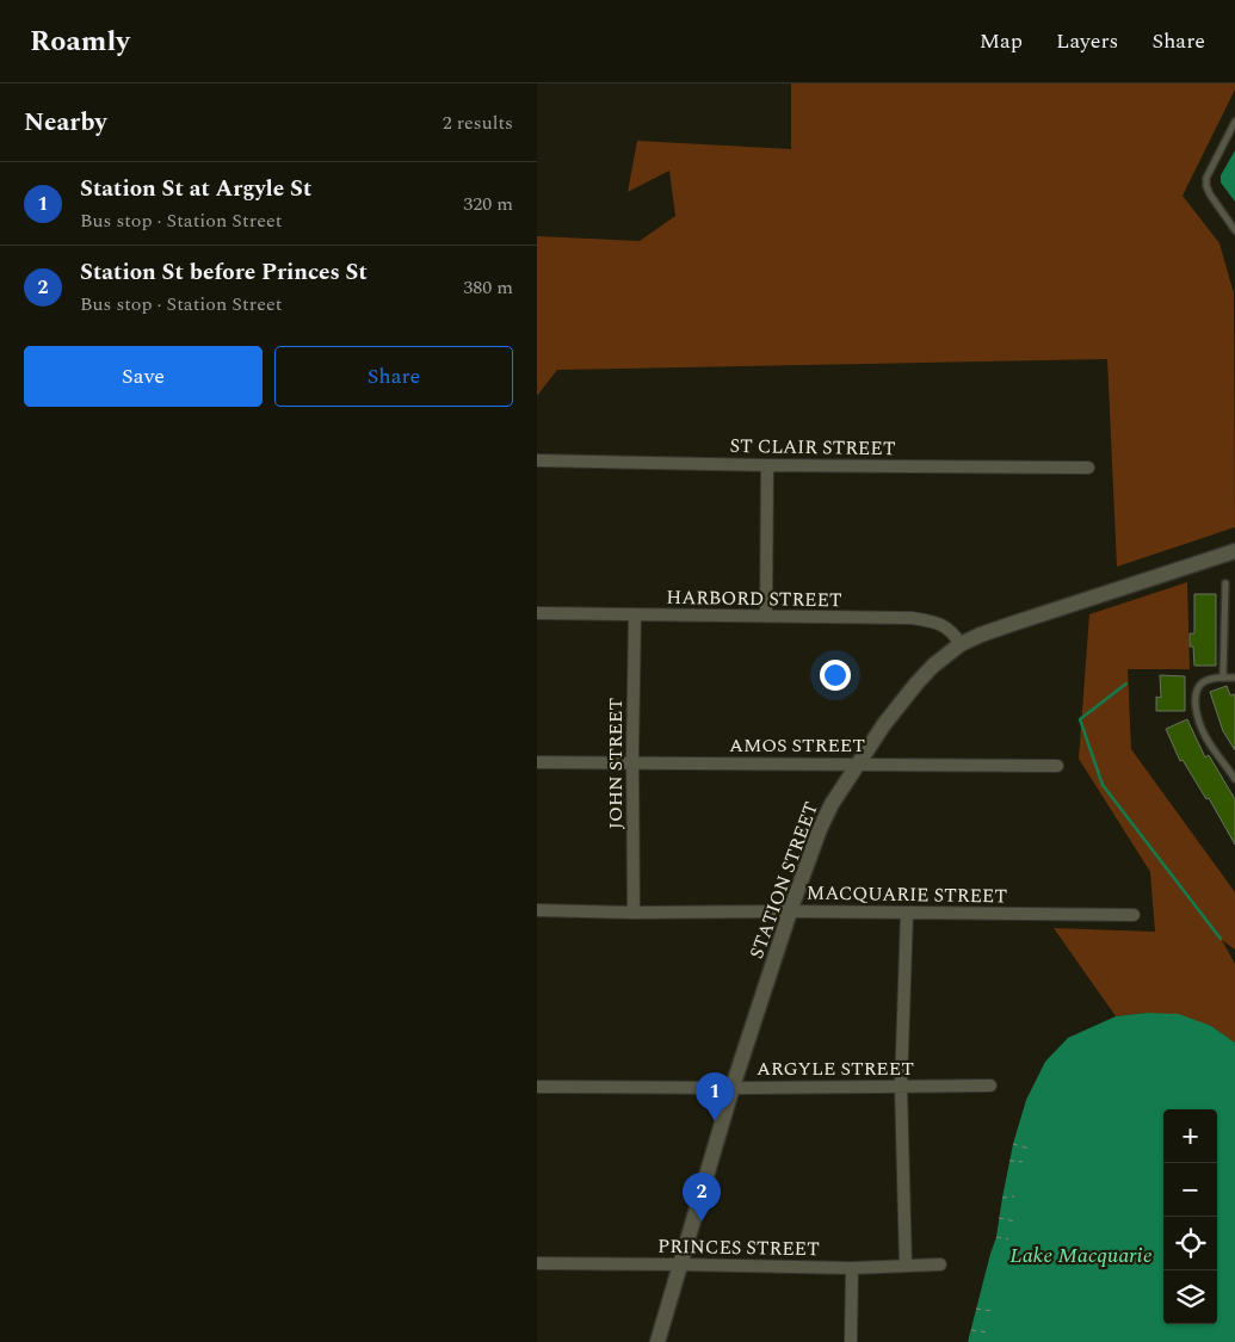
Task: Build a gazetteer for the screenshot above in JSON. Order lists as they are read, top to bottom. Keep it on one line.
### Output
{"streets":{"street":["ST CLAIR STREET","HARBORD STREET","AMOS STREET","JOHN STREET","STATION STREET","MACQUARIE STREET","ARGYLE STREET","PRINCES STREET"]},"crossings":[["HARBORD STREET","JOHN STREET"],["HARBORD STREET","STATION STREET"],["AMOS STREET","JOHN STREET"],["AMOS STREET","STATION STREET"],["JOHN STREET","MACQUARIE STREET"],["STATION STREET","MACQUARIE STREET"],["STATION STREET","ARGYLE STREET"],["STATION STREET","PRINCES STREET"]],"water":["Lake Macquarie"],"page":{"header":"Roamly","nav":["Map","Layers","Share"],"heading":["Nearby","2 results"],"list":[{"mark":"1","name":"Station St at Argyle St","note":"Bus stop · Station Street","value":"320 m"},{"mark":"2","name":"Station St before Princes St","note":"Bus stop · Station Street","value":"380 m"}],"buttons":["Save","Share"],"pins":["1","2"],"map_buttons":["+","−"]}}
